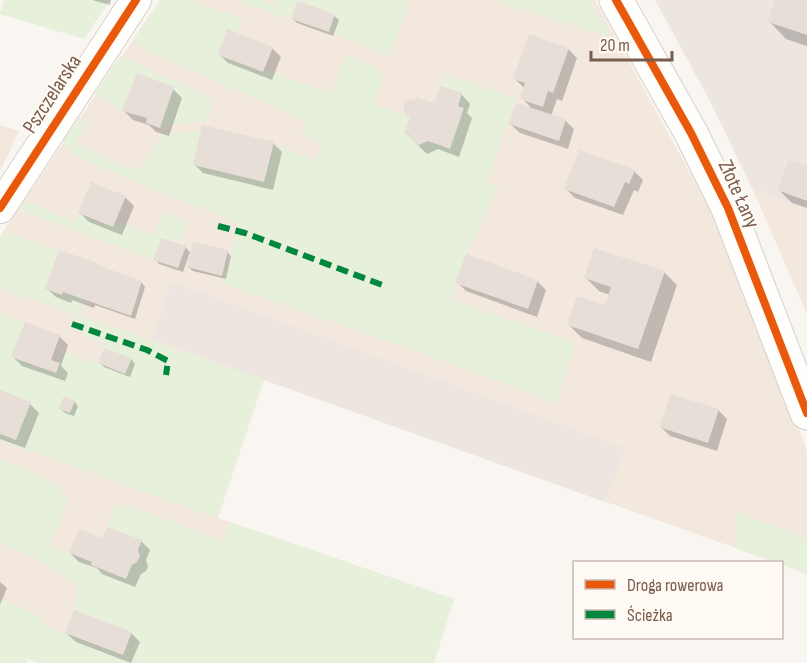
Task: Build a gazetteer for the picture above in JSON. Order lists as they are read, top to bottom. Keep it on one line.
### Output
{"streets":{"street":["Pszczelarska","Złote Łany"]},"legend":["Droga rowerowa","Ścieżka"],"scale_bar":"20 m"}
